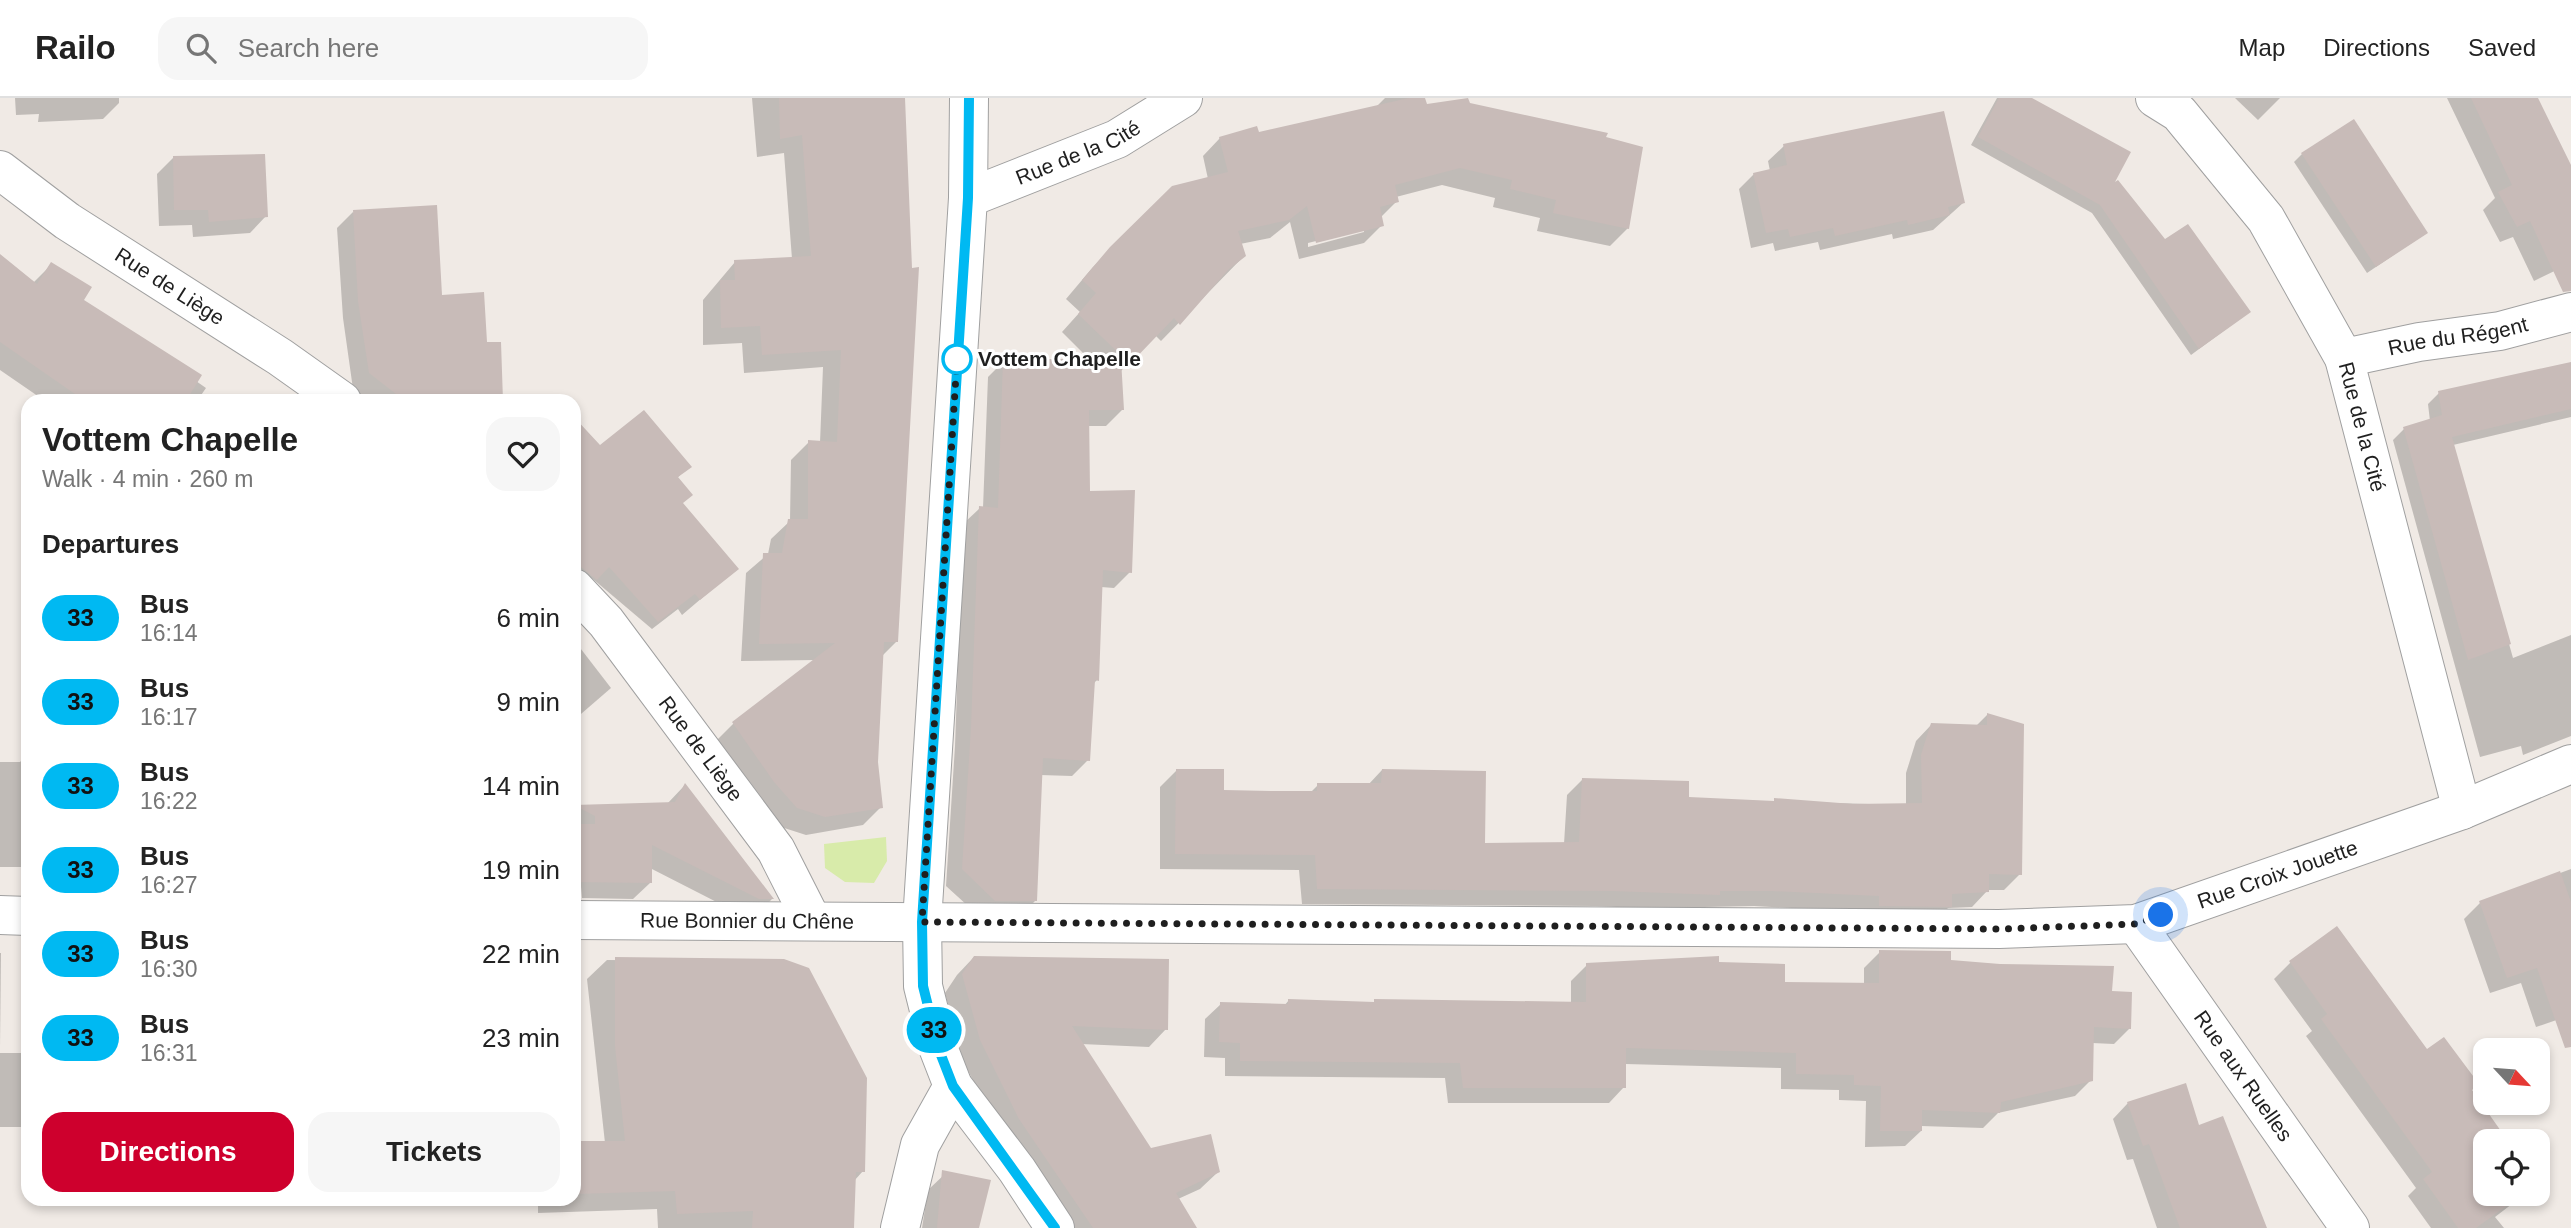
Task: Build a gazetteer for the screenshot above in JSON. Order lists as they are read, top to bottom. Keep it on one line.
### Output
{"streets":{"street":["Rue de la Cité","Rue de Liège","Rue du Régent","Rue Croix Jouette","Rue Bonnier du Chêne","Rue aux Ruelles"]},"crossings":[["Rue de la Cité","Rue du Régent"],["Rue de la Cité","Rue Croix Jouette"],["Rue de Liège","Rue Bonnier du Chêne"],["Rue Croix Jouette","Rue Bonnier du Chêne"],["Rue Croix Jouette","Rue aux Ruelles"]],"places":["Vottem Chapelle"],"lines":["bus line 33"],"north":"bottom right","page":{"header":"Railo","search":"Search here","nav":["Map","Directions","Saved"],"on_map":"33","heading":[["Vottem Chapelle","Walk · 4 min · 260 m"],"Departures"],"list":[{"mark":"33","name":"Bus","note":"16:14","value":"6 min"},{"mark":"33","name":"Bus","note":"16:17","value":"9 min"},{"mark":"33","name":"Bus","note":"16:22","value":"14 min"},{"mark":"33","name":"Bus","note":"16:27","value":"19 min"},{"mark":"33","name":"Bus","note":"16:30","value":"22 min"},{"mark":"33","name":"Bus","note":"16:31","value":"23 min"}],"buttons":["Directions","Tickets"]}}
